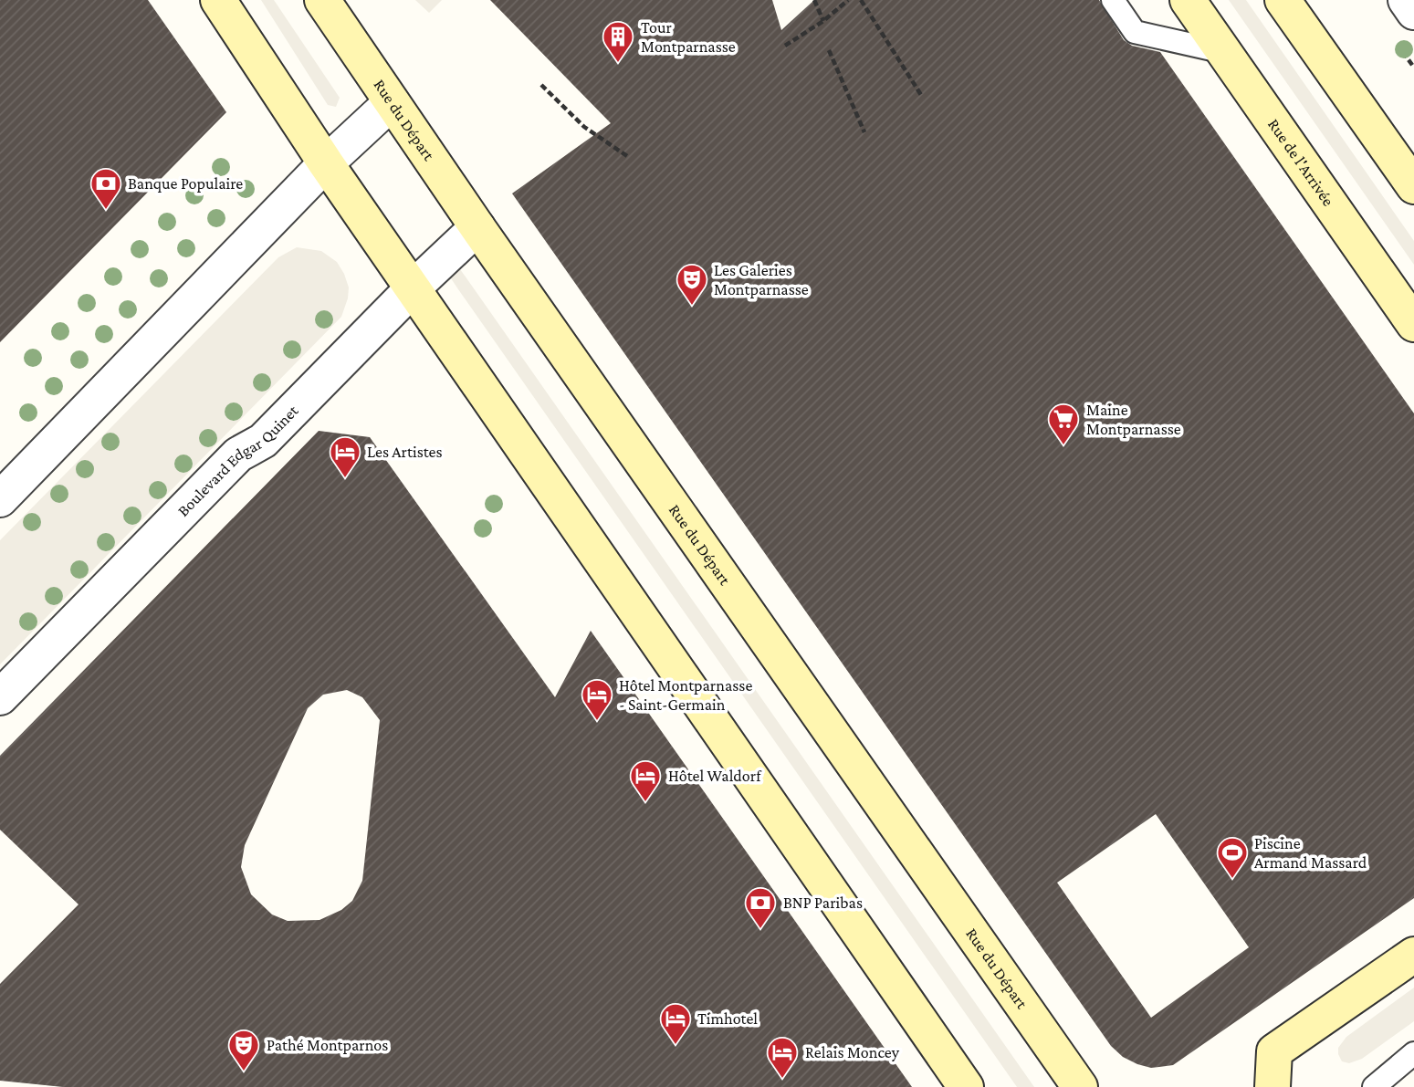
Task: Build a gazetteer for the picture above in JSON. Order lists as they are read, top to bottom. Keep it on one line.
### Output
{"streets":{"main road":["Rue du Départ","Rue de l'Arrivée"],"street":["Boulevard Edgar Quinet"]},"crossings":[["Rue du Départ","Boulevard Edgar Quinet"]],"places":{"building":["Tour Montparnasse"],"bank":["Banque Populaire","BNP Paribas"],"theatre":["Les Galeries Montparnasse","Pathé Montparnos"],"supermarket":["Maine Montparnasse"],"hotel":["Les Artistes","Hôtel Montparnasse - Saint-Germain","Hôtel Waldorf","Timhotel","Relais Moncey"],"sports":["Piscine Armand Massard"]}}
